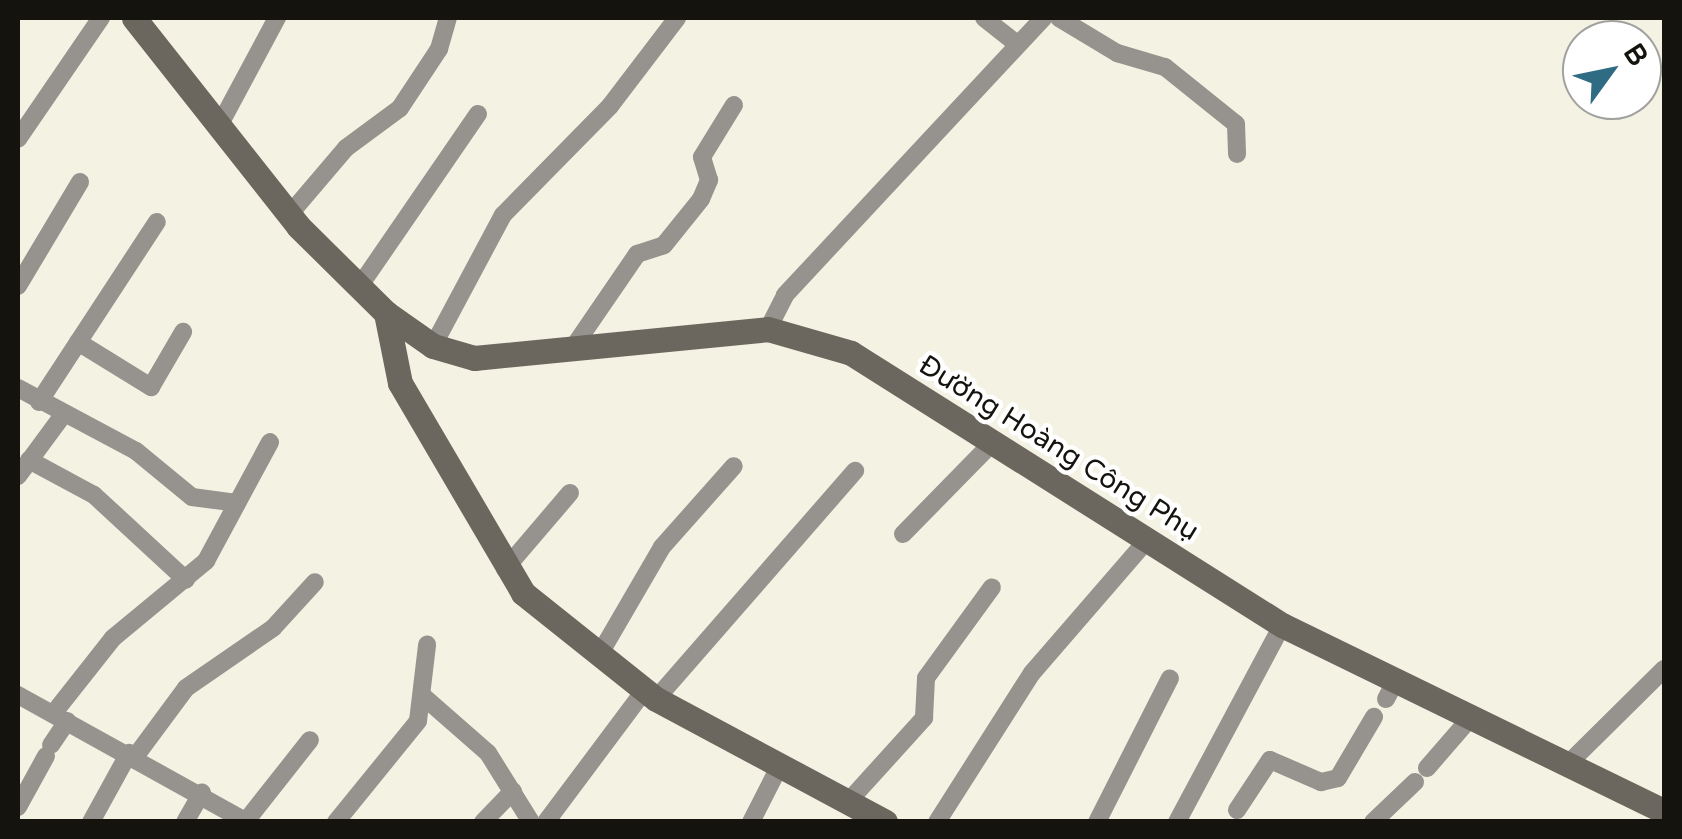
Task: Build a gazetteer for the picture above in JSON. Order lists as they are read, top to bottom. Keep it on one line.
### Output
{"streets":{"street":["Đường Hoàng Công Phụ"]},"north":"top right"}
